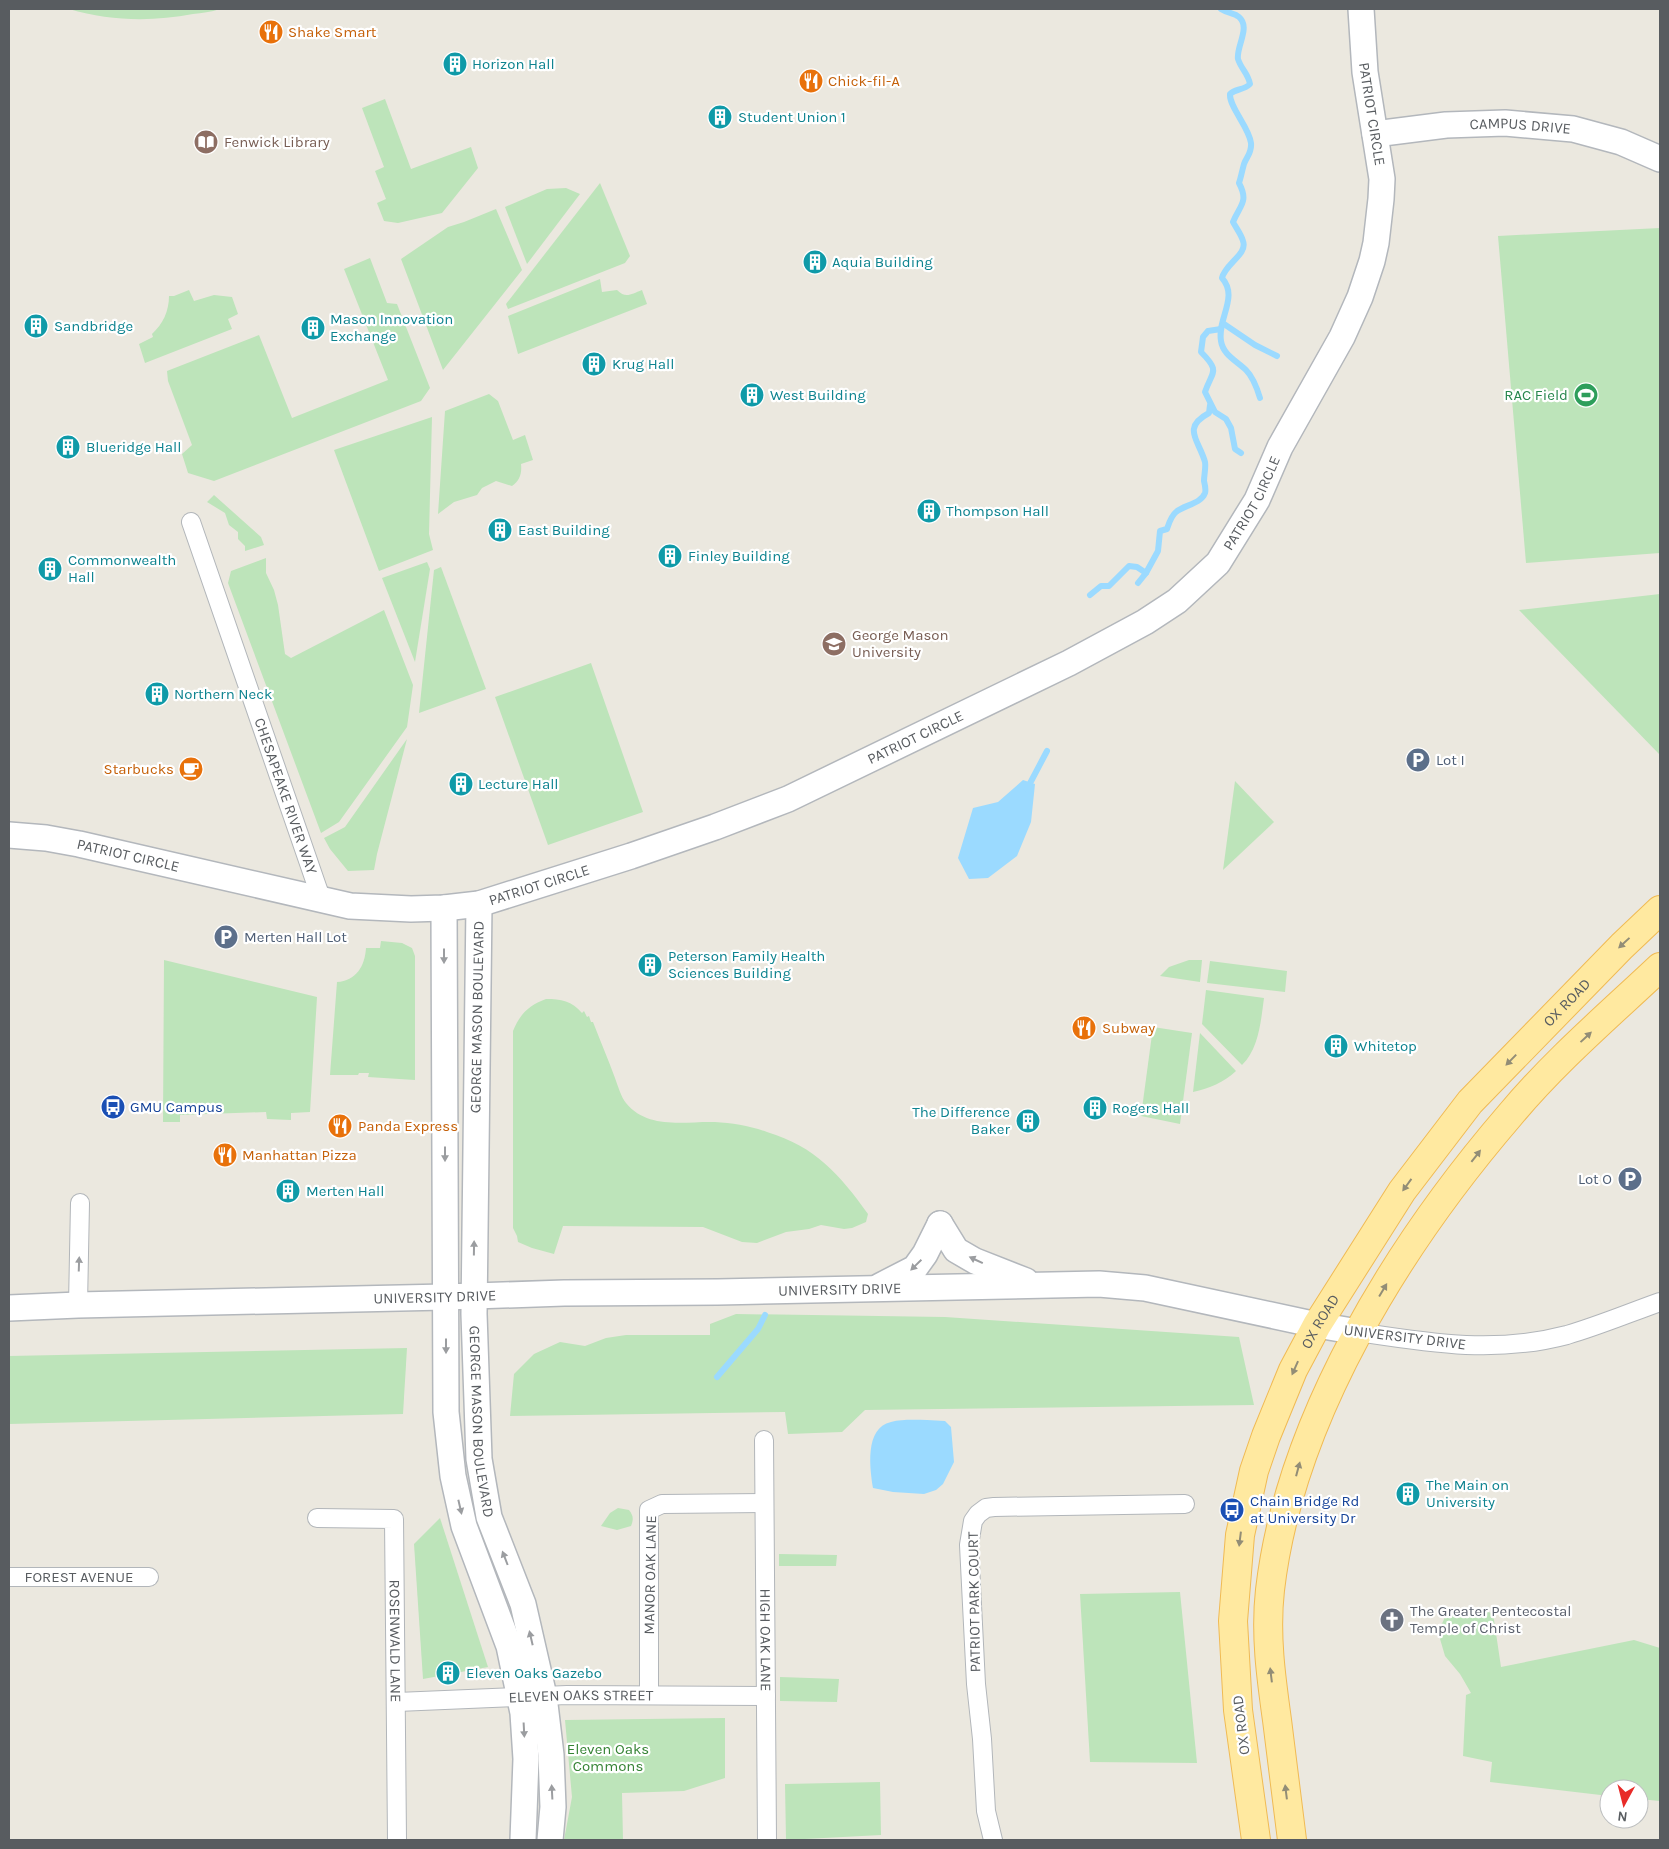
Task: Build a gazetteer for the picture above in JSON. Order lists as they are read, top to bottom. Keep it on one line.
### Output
{"streets":{"main road":["OX ROAD"],"street":["PATRIOT CIRCLE","CAMPUS DRIVE","CHESAPEAKE RIVER WAY","GEORGE MASON BOULEVARD","UNIVERSITY DRIVE","MANOR OAK LANE","FOREST AVENUE","PATRIOT PARK COURT","HIGH OAK LANE","ROSENWALD LANE","ELEVEN OAKS STREET"]},"crossings":[["PATRIOT CIRCLE","CAMPUS DRIVE"],["PATRIOT CIRCLE","CHESAPEAKE RIVER WAY"],["PATRIOT CIRCLE","GEORGE MASON BOULEVARD"],["OX ROAD","UNIVERSITY DRIVE"],["GEORGE MASON BOULEVARD","UNIVERSITY DRIVE"],["GEORGE MASON BOULEVARD","ELEVEN OAKS STREET"],["MANOR OAK LANE","HIGH OAK LANE"],["MANOR OAK LANE","ELEVEN OAKS STREET"],["HIGH OAK LANE","ELEVEN OAKS STREET"],["ROSENWALD LANE","ELEVEN OAKS STREET"]],"parks":["Eleven Oaks Commons"],"places":{"restaurant":["Shake Smart","Chick-fil-A","Subway","Panda Express","Manhattan Pizza"],"building":["Horizon Hall","Student Union 1","Aquia Building","Sandbridge","Mason Innovation Exchange","Krug Hall","West Building","Blueridge Hall","Thompson Hall","East Building","Finley Building","Commonwealth Hall","Northern Neck","Lecture Hall","Peterson Family Health Sciences Building","Whitetop","Rogers Hall","The Difference Baker","Merten Hall","The Main on University","Eleven Oaks Gazebo"],"library":["Fenwick Library"],"sports":["RAC Field"],"school or university":["George Mason University"],"parking":["Lot I","Merten Hall Lot","Lot O"],"cafe":["Starbucks"],"bus stop":["GMU Campus","Chain Bridge Rd at University Dr"],"church":["The Greater Pentecostal Temple of Christ"]},"north":"bottom"}
